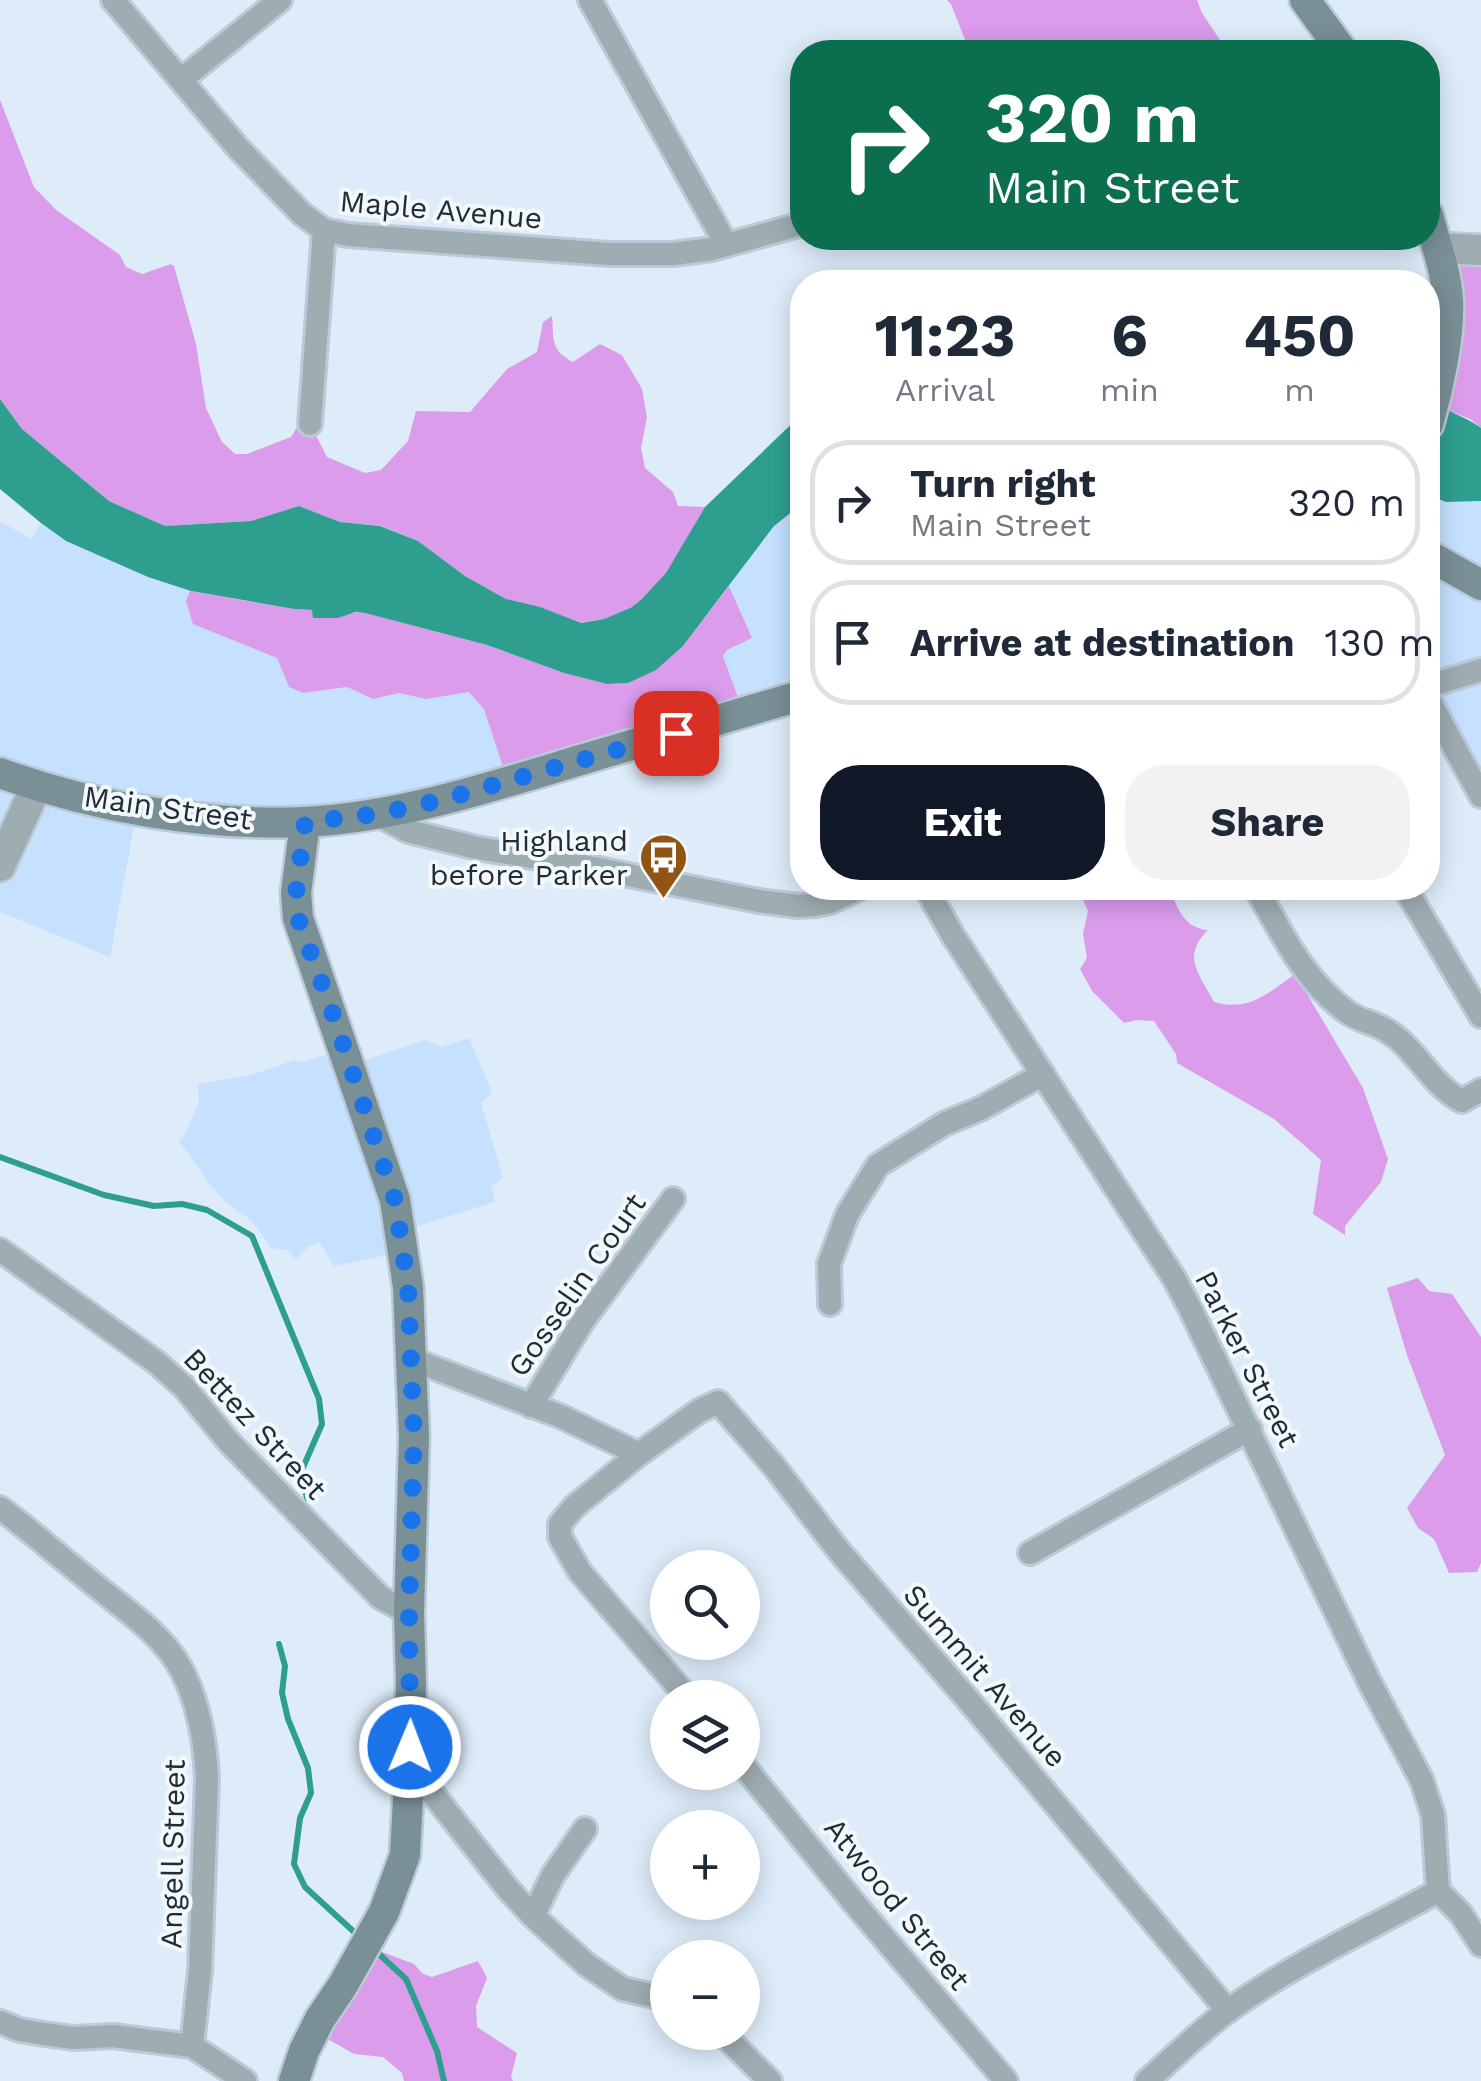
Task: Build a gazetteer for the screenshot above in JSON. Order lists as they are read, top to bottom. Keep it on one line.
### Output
{"streets":{"main road":["Main Street"],"street":["Maple Avenue","Gosselin Court","Parker Street","Bettez Street","Summit Avenue","Angell Street","Atwood Street"]},"places":{"bus stop":["Highland before Parker"]},"page":{"turn":["320 m","Main Street"],"eta":["11:23","Arrival","6","min","450","m"],"list":[{"name":"Turn right","note":"Main Street","value":"320 m"},{"name":"Arrive at destination","value":"130 m"}],"buttons":["Exit","Share"],"map_buttons":["+","−"]}}
